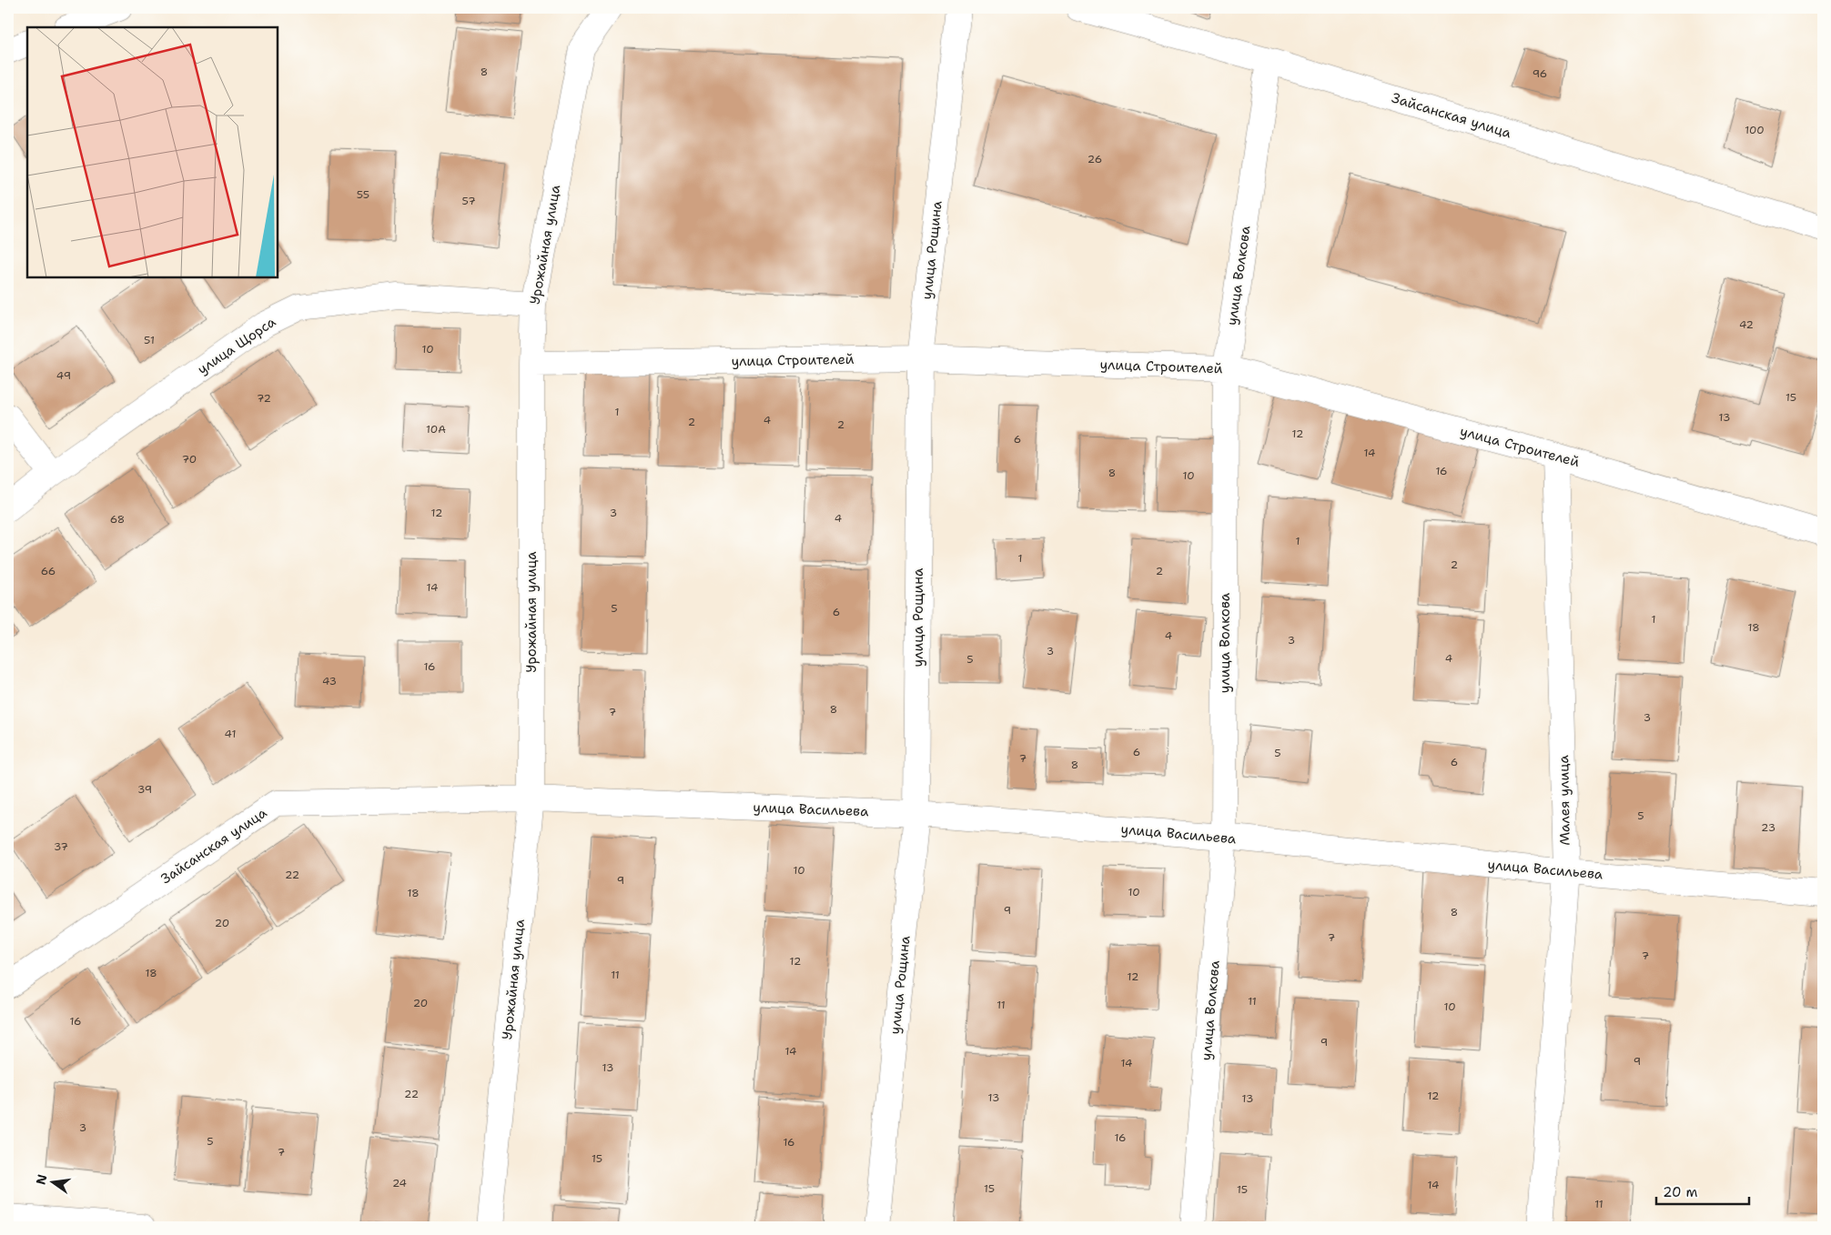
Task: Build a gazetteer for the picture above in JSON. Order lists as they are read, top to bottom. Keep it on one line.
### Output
{"streets":{"street":["Зайсанская улица","Урожайная улица","улица Рощина","улица Волкова","улица Щорса","улица Строителей","Малея улица","улица Васильева"]},"crossings":[["Зайсанская улица","Урожайная улица"],["Зайсанская улица","улица Волкова"],["Зайсанская улица","улица Васильева"],["Урожайная улица","улица Щорса"],["Урожайная улица","улица Строителей"],["Урожайная улица","улица Васильева"],["улица Рощина","улица Строителей"],["улица Рощина","улица Васильева"],["улица Волкова","улица Строителей"],["улица Волкова","улица Васильева"],["улица Строителей","Малея улица"],["Малея улица","улица Васильева"]],"house_numbers":["8","96","100","26","55","57","42","51","10","49","15","72","1","13","4","2","2","10А","12","6","14","70","16","8","10","12","3","4","68","1","1","2","66","2","14","5","6","1","18","4","3","3","4","5","16","43","8","7","3","41","6","5","7","6","8","39","5","23","37","10","22","9","10","18","9","8","20","7","7","12","18","11","12","11","20","11","10","16","9","14","9","14","13","22","12","13","13","3","16","5","16","7","15","24","14","15","15","11"],"scale_bar":"20 m","north":"left"}
